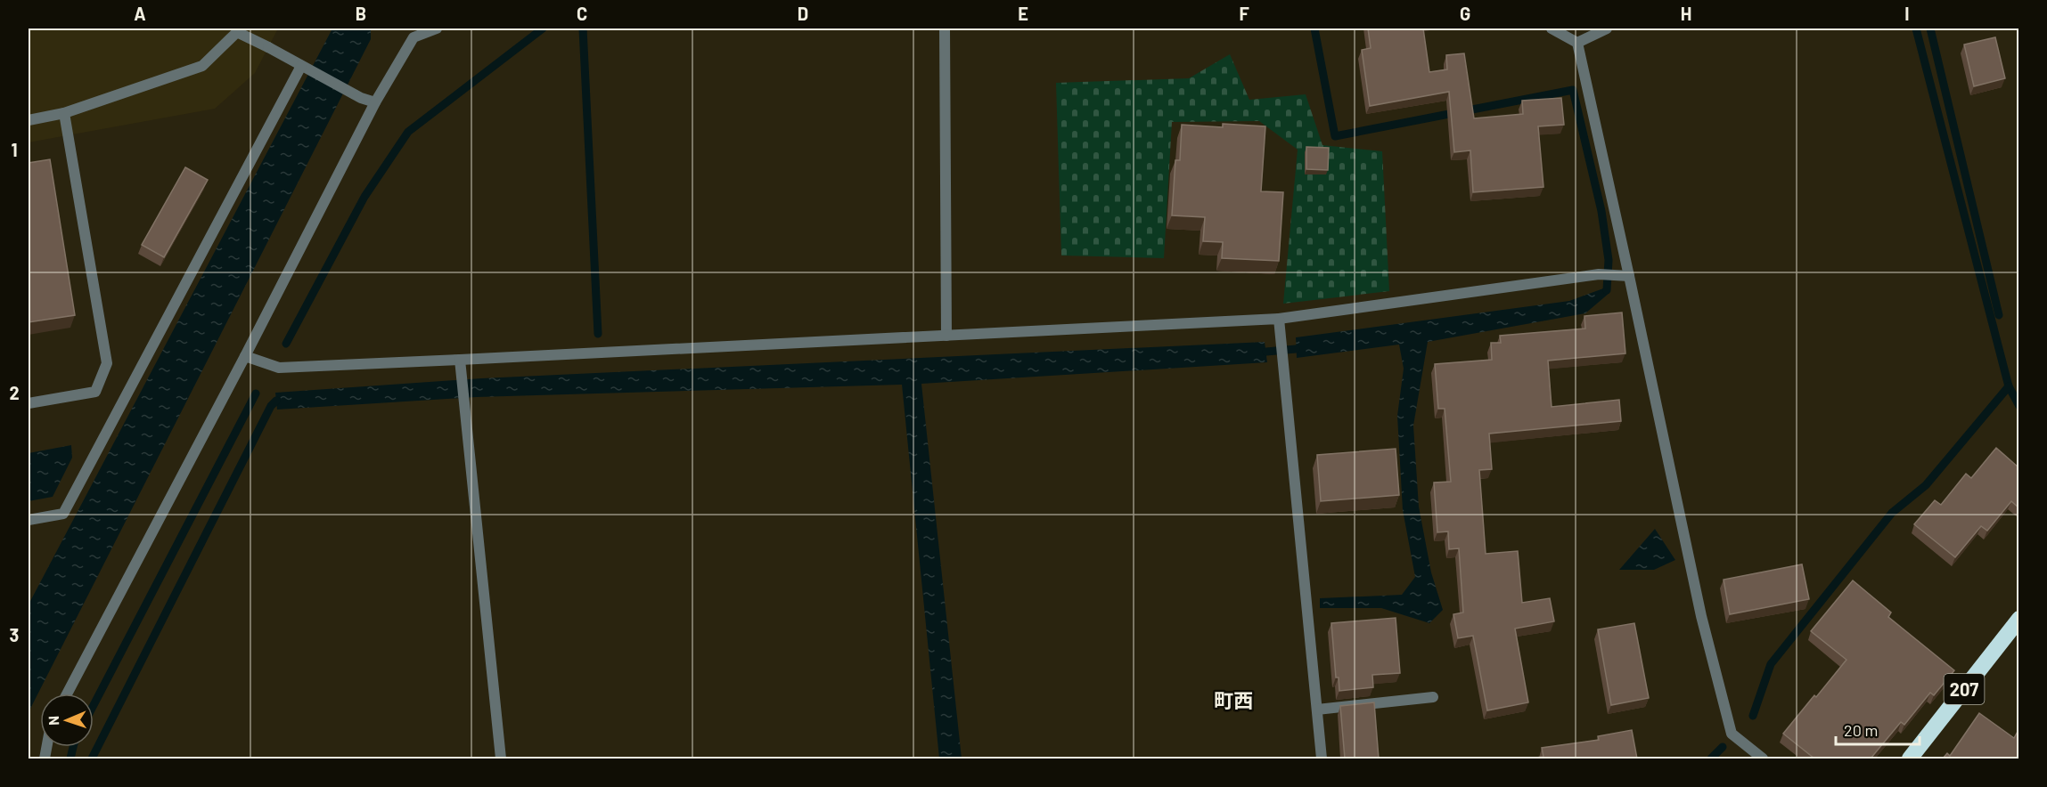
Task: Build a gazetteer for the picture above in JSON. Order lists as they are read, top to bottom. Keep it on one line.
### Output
{"streets":{"highway":["207"]},"districts":["町西"],"scale_bar":"20 m","north":"left","grid":{"columns":["A","B","C","D","E","F","G","H","I"],"rows":["1","2","3"]}}
